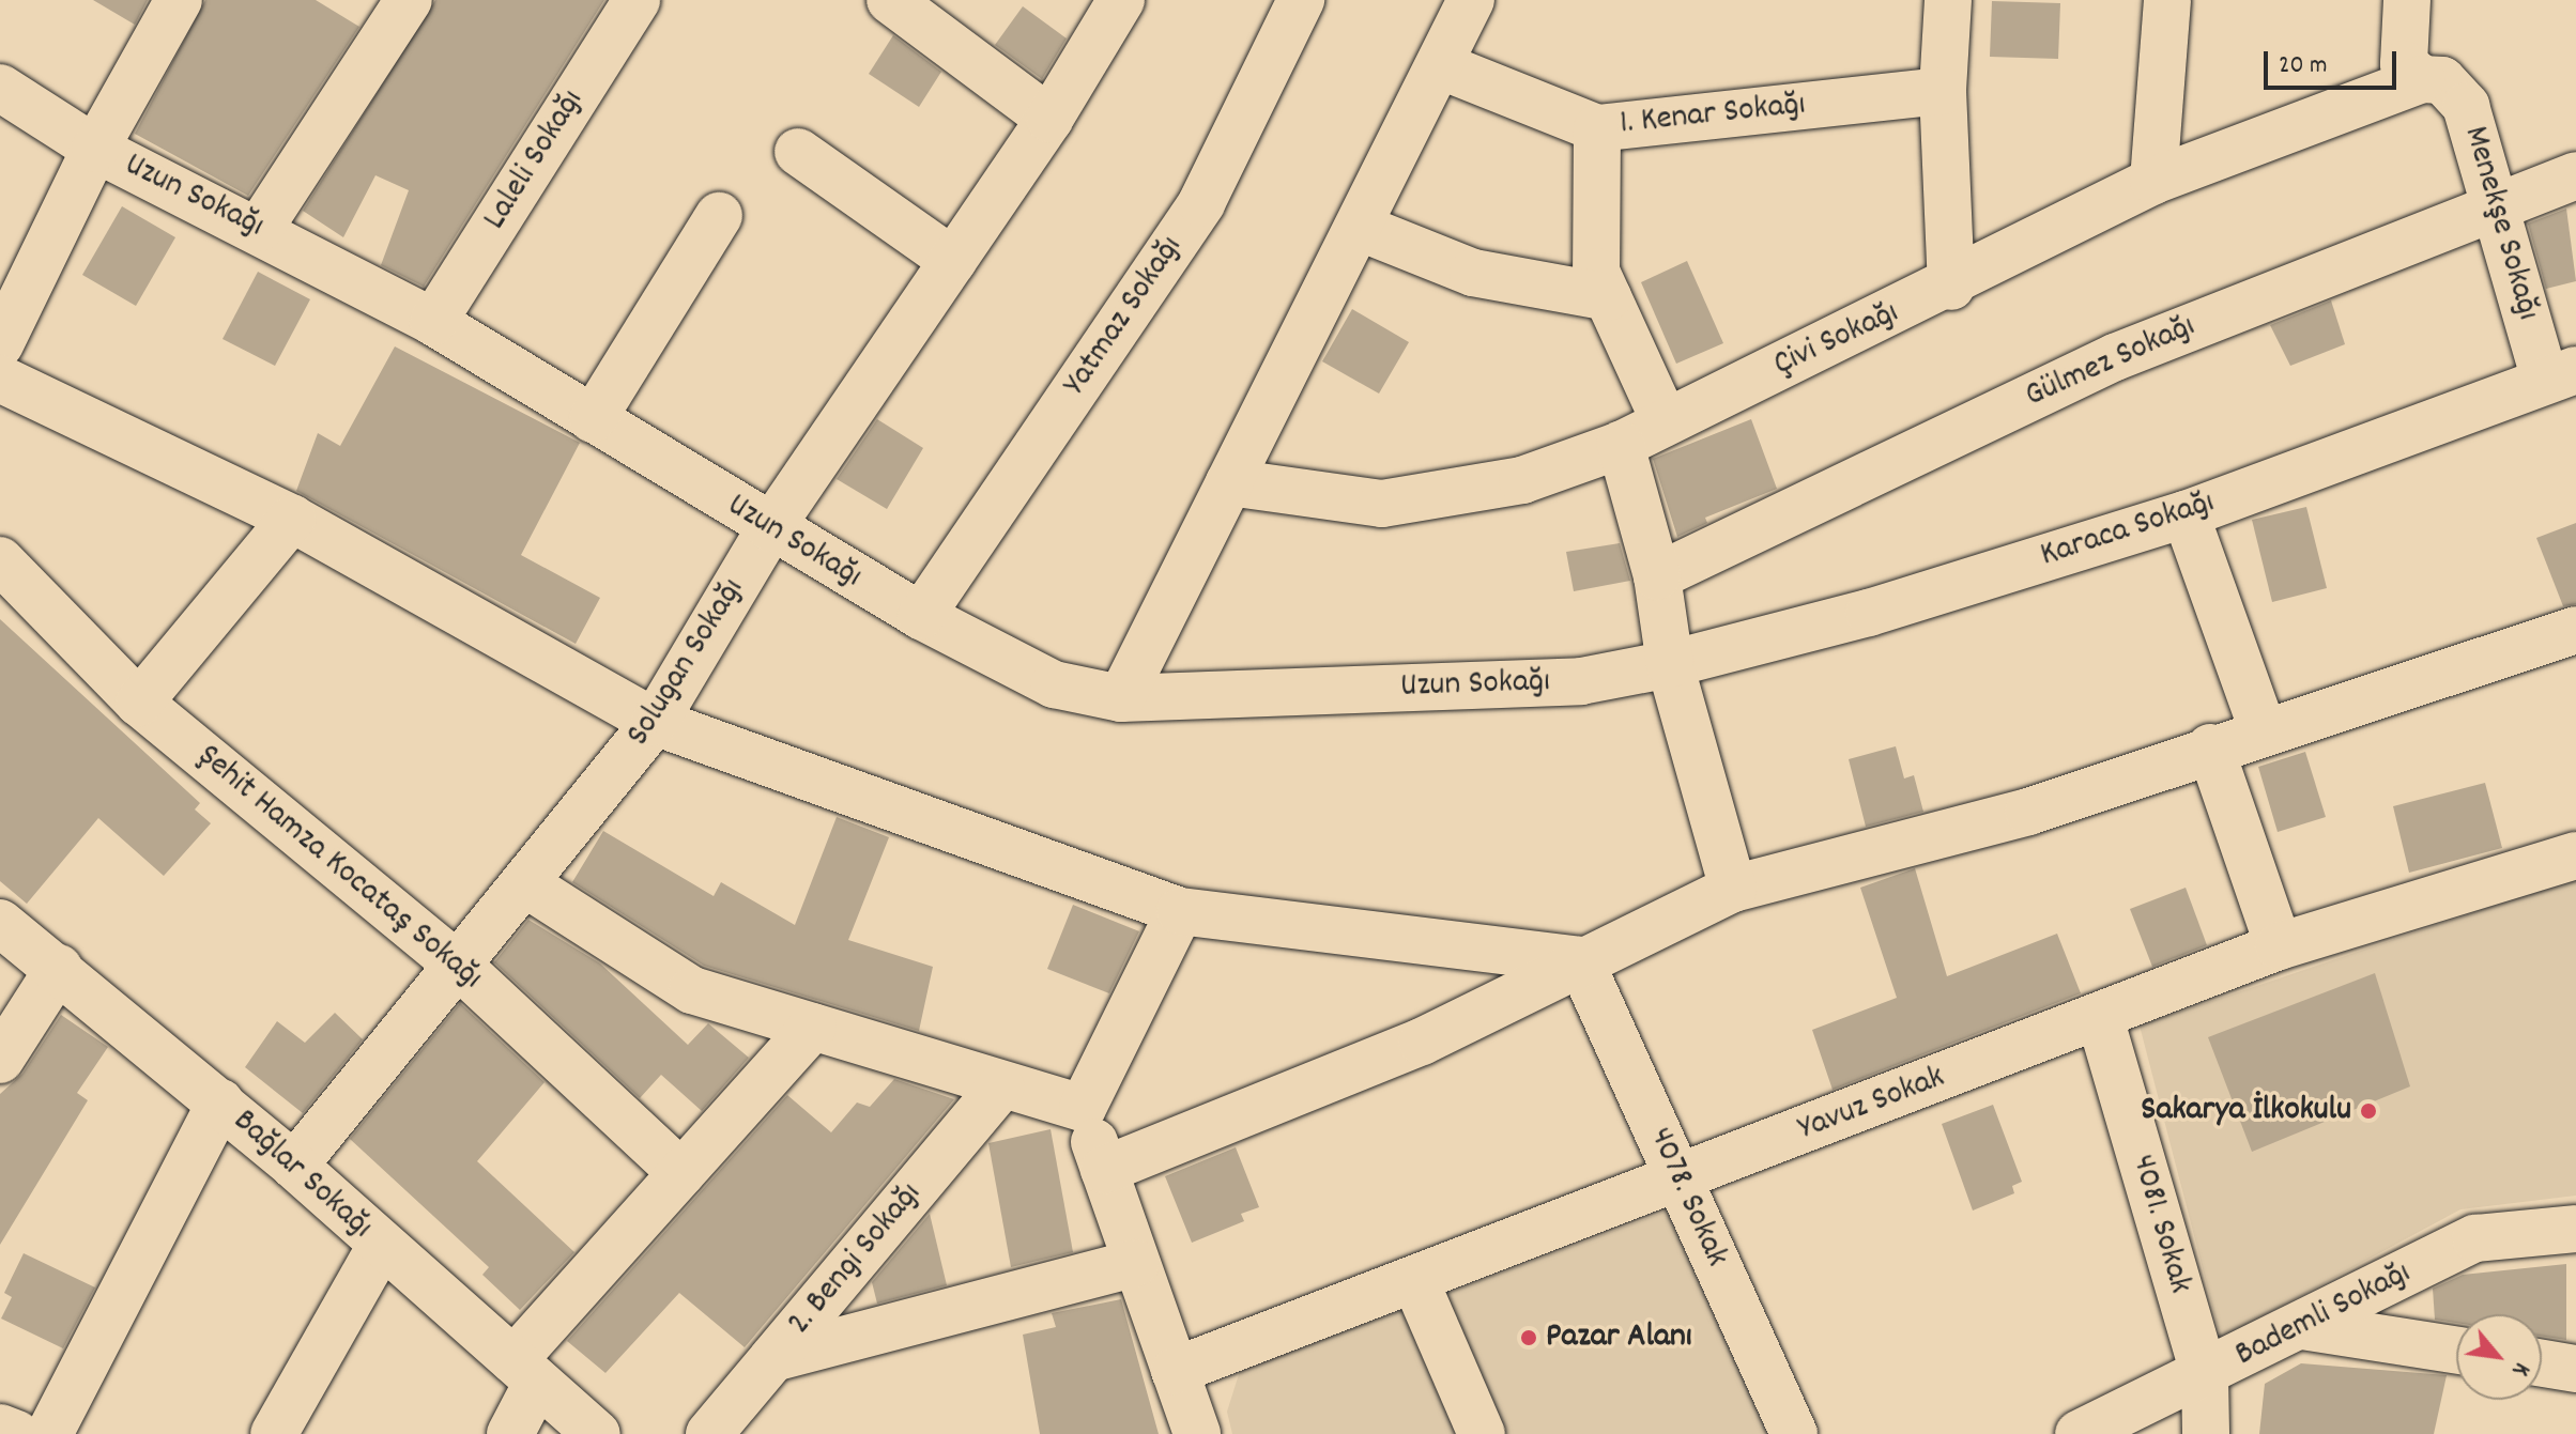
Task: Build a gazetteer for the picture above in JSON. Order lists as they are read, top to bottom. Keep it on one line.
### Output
{"streets":{"street":["1. Kenar Sokağı","Laleli Sokağı","Uzun Sokağı","Menekşe Sokağı","Yatmaz Sokağı","Çivi Sokağı","Gülmez Sokağı","Karaca Sokağı","Solugan Sokağı","Şehit Hamza Kocataş Sokağı","Yavuz Sokak","Bağlar Sokağı","4078. Sokak","4081. Sokak","2. Bengi Sokağı","Bademli Sokağı"]},"crossings":[["Laleli Sokağı","Uzun Sokağı"],["Uzun Sokağı","Yatmaz Sokağı"],["Uzun Sokağı","Karaca Sokağı"],["Uzun Sokağı","Solugan Sokağı"],["Menekşe Sokağı","Çivi Sokağı"],["Menekşe Sokağı","Gülmez Sokağı"],["Menekşe Sokağı","Karaca Sokağı"],["Solugan Sokağı","Şehit Hamza Kocataş Sokağı"],["Solugan Sokağı","Bağlar Sokağı"],["Yavuz Sokak","4078. Sokak"],["Yavuz Sokak","4081. Sokak"],["4081. Sokak","Bademli Sokağı"]],"places":["Sakarya İlkokulu","Pazar Alanı"],"scale_bar":"20 m","north":"bottom right"}
